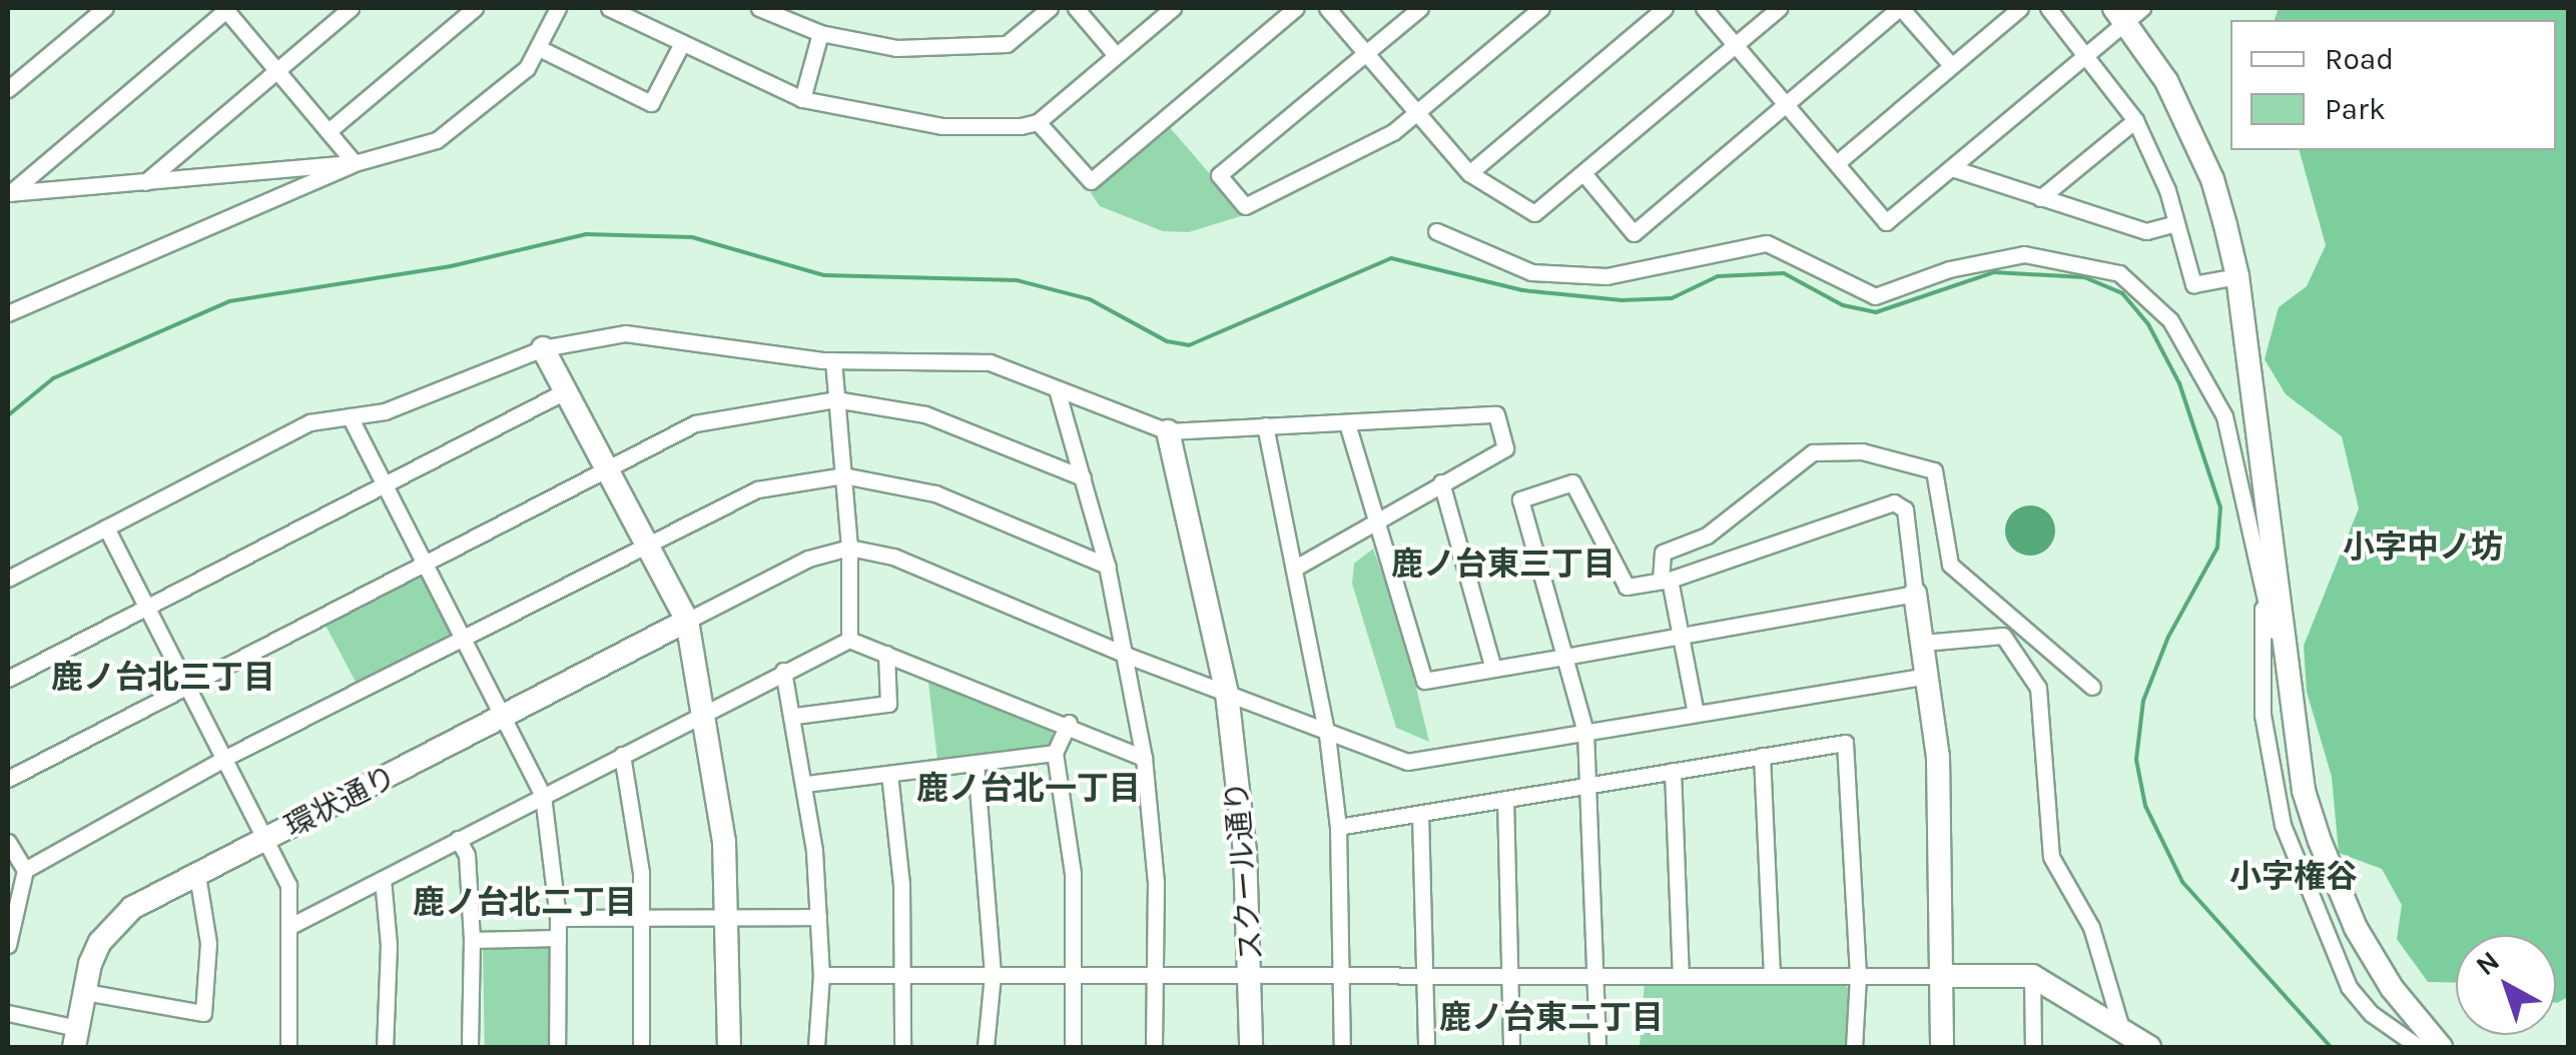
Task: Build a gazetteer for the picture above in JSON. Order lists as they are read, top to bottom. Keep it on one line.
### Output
{"streets":{"street":["環状通り","スクール通り"]},"districts":["小字中ノ坊","鹿ノ台東三丁目","鹿ノ台北三丁目","鹿ノ台北一丁目","小字権谷","鹿ノ台北二丁目","鹿ノ台東二丁目"],"legend":["Road","Park"],"north":"top left"}
